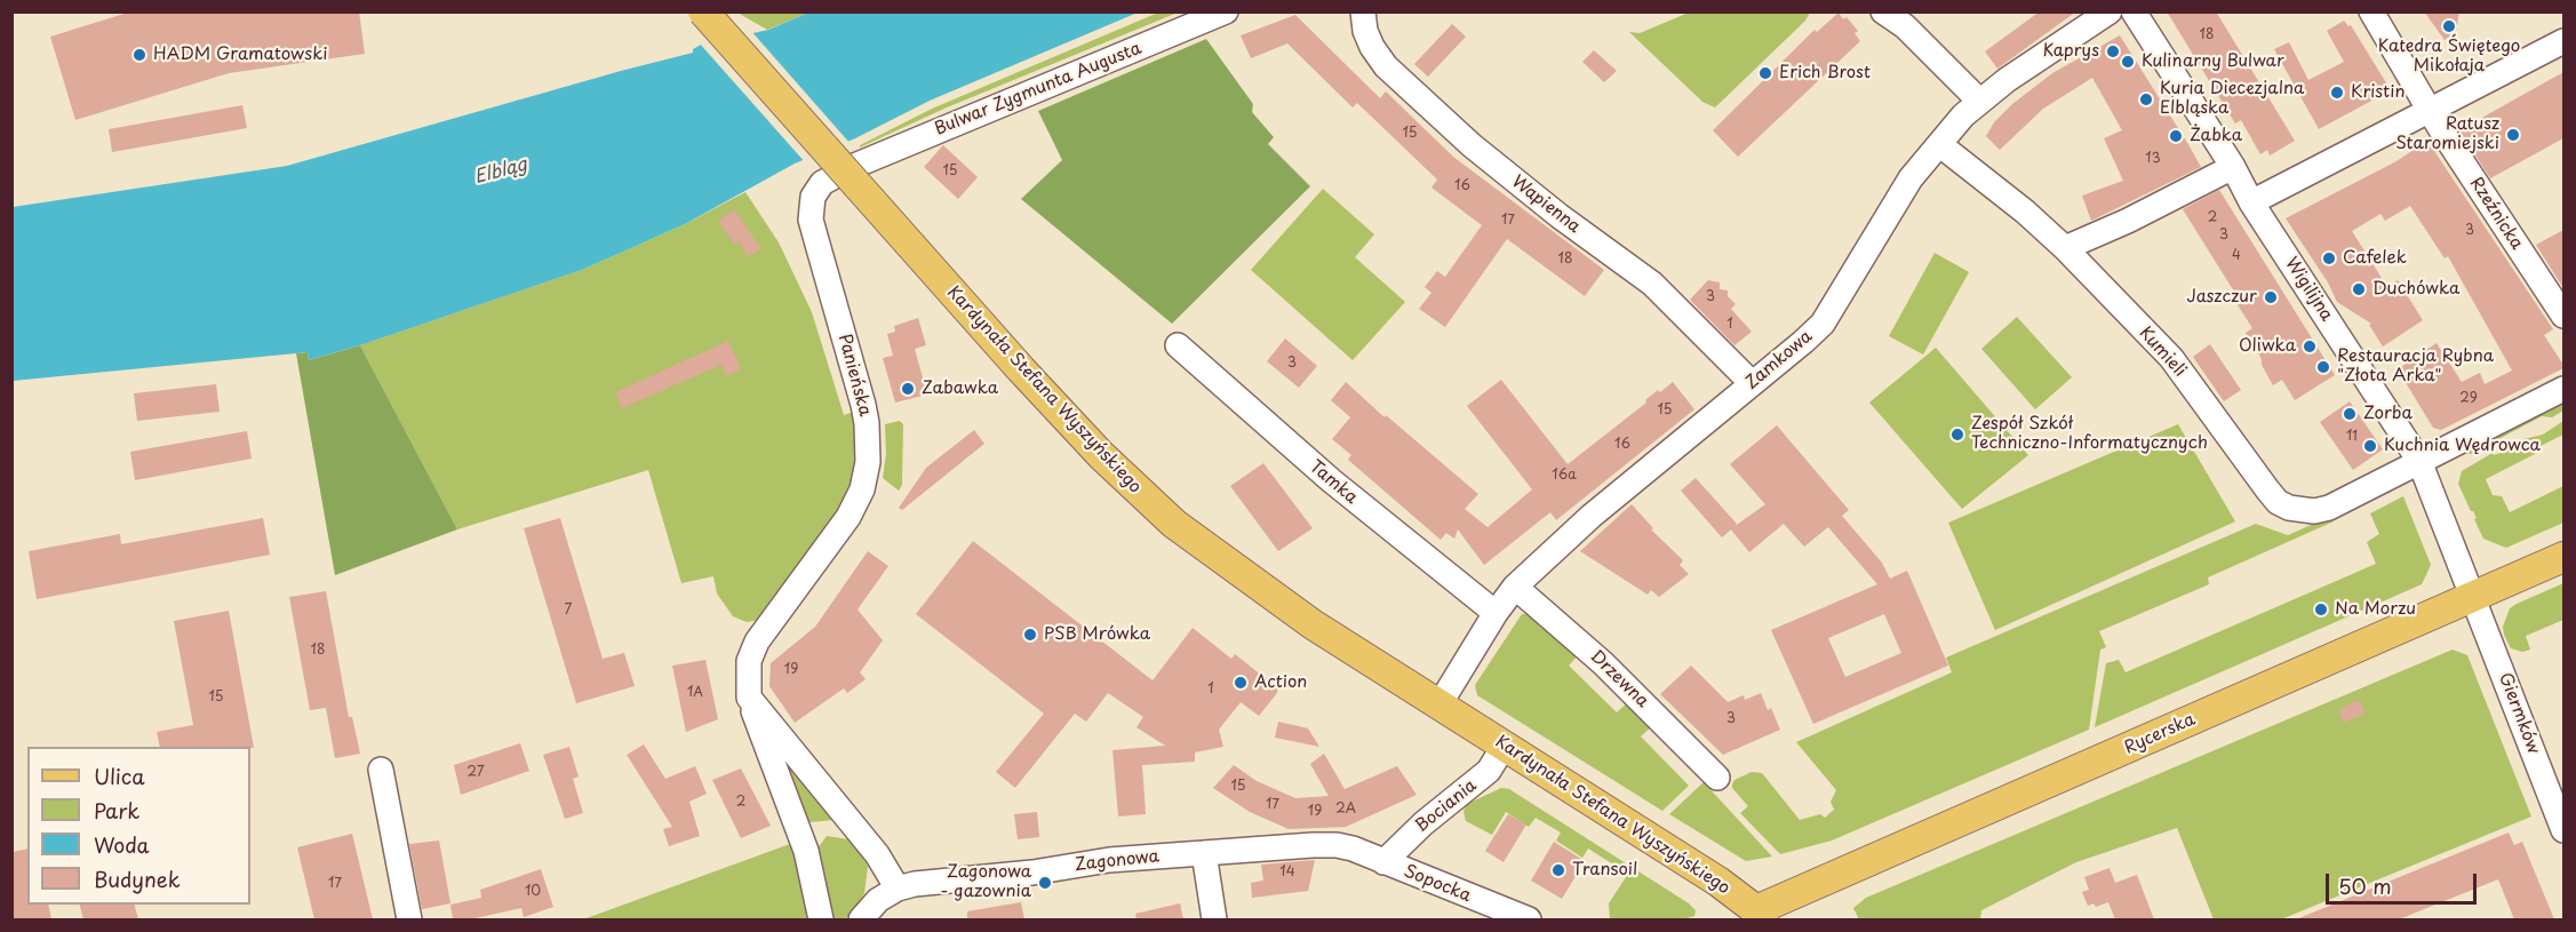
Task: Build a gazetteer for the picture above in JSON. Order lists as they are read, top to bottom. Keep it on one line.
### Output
{"streets":{"main road":["Kardynała Stefana Wyszyńskiego","Rycerska"],"street":["Bulwar Zygmunta Augusta","Wapienna","Rzeźnicka","Wigilijna","Kumieli","Zamkowa","Panieńska","Tamka","Drzewna","Giermków","Bociania","Zagonowa","Sopocka"]},"crossings":[["Bulwar Zygmunta Augusta","Panieńska"],["Bulwar Zygmunta Augusta","Kardynała Stefana Wyszyńskiego"],["Wapienna","Zamkowa"],["Wigilijna","Kumieli"],["Wigilijna","Giermków"],["Wigilijna","Rycerska"],["Kumieli","Zamkowa"],["Zamkowa","Kardynała Stefana Wyszyńskiego"],["Zamkowa","Tamka"],["Zamkowa","Drzewna"],["Panieńska","Kardynała Stefana Wyszyńskiego"],["Kardynała Stefana Wyszyńskiego","Rycerska"],["Kardynała Stefana Wyszyńskiego","Bociania"],["Giermków","Rycerska"],["Bociania","Zagonowa"],["Bociania","Sopocka"],["Zagonowa","Sopocka"]],"water":["Elbląg"],"places":["Katedra Świętego Mikołaja","Kaprys","HADM Gramatowski","Kulinarny Bulwar","Erich Brost","Kristin","Kuria Diecezjalna Elbląska","Ratusz Staromiejski","Żabka","Cafelek","Duchówka","Jaszczur","Oliwka","Restauracja Rybna \"Złota Arka\"","Zabawka","Zorba","Zespół Szkół Techniczno-Informatycznych","Kuchnia Wędrowca","Na Morzu","PSB Mrówka","Action","Transoil","Zagonowa - gazownia"],"house_numbers":["18","15","13","15","16","2","17","3","3","4","18","3","1","3","29","15","11","16","16a","7","18","19","1","1A","15","3","27","15","2","17","2A","19","14","17","10"],"legend":["Ulica","Park","Woda","Budynek"],"scale_bar":"50 m"}
